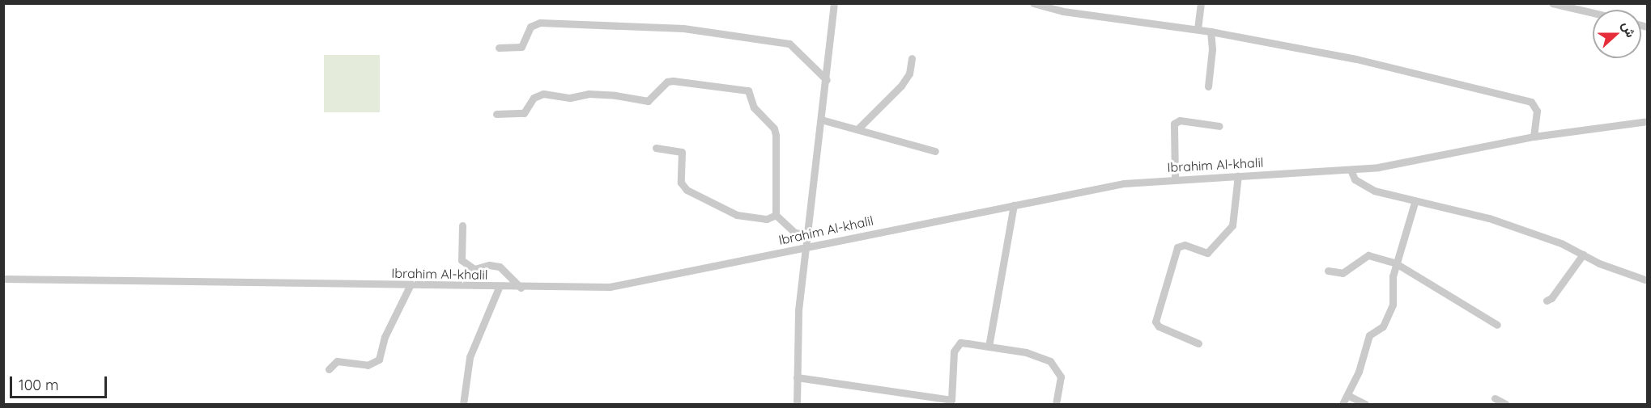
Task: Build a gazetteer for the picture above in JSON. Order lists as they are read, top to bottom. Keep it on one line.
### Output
{"streets":{"street":["Ibrahim Al-khalil"]},"scale_bar":"100 m","north":"right"}
